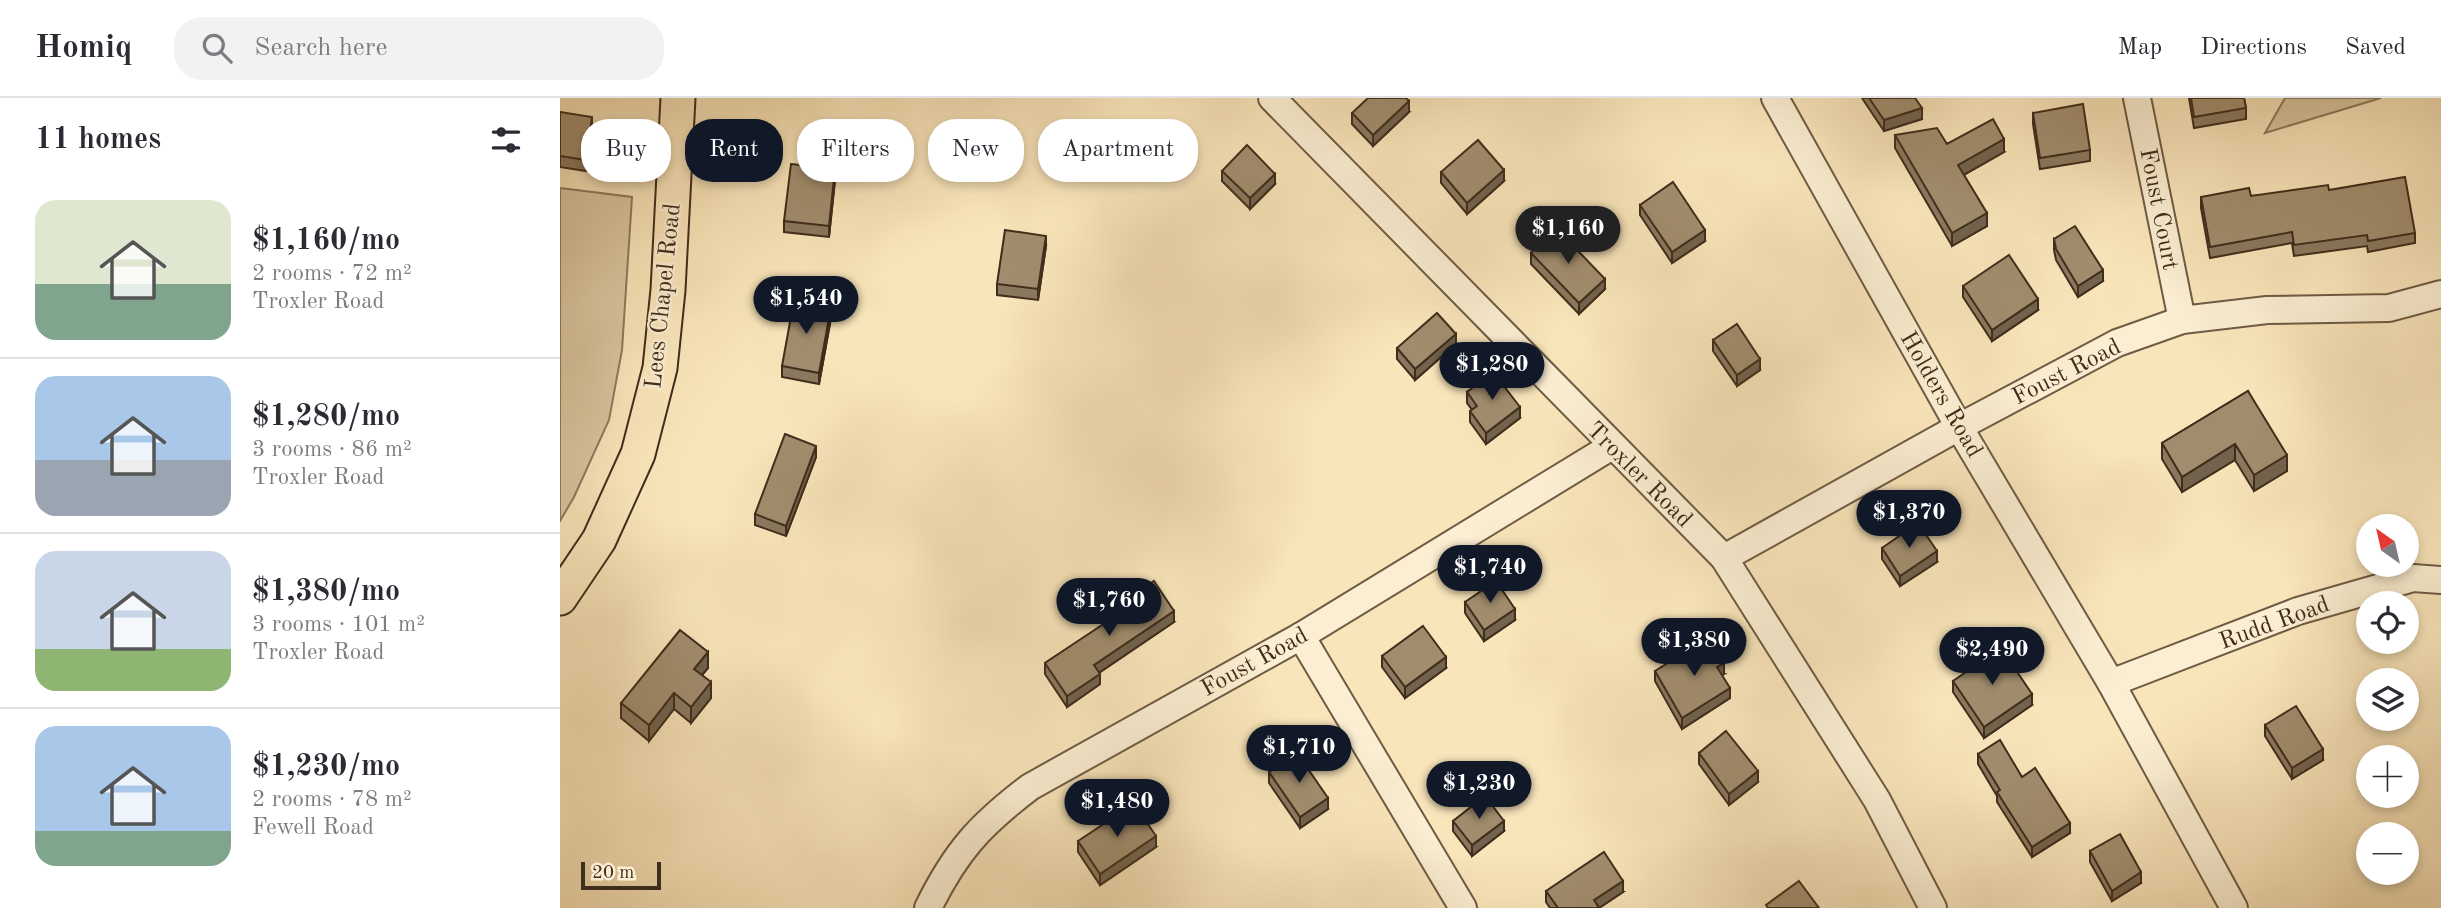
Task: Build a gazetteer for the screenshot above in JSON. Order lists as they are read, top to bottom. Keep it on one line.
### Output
{"streets":{"main road":["Lees Chapel Road"],"street":["Foust Court","Foust Road","Holders Road","Troxler Road","Rudd Road"]},"crossings":[["Foust Court","Foust Road"],["Foust Road","Holders Road"],["Foust Road","Troxler Road"],["Holders Road","Rudd Road"]],"scale_bar":"20 m","north":"top left","page":{"header":"Homiq","search":"Search here","nav":["Map","Directions","Saved"],"heading":"11 homes","chip":["Buy","Rent","Filters","New","Apartment"],"list":[{"name":"$1,160/mo","note":"2 rooms · 72 m² · Troxler Road"},{"name":"$1,280/mo","note":"3 rooms · 86 m² · Troxler Road"},{"name":"$1,380/mo","note":"3 rooms · 101 m² · Troxler Road"},{"name":"$1,230/mo","note":"2 rooms · 78 m² · Fewell Road"}],"price":["$1,160","$1,540","$1,280","$1,370","$1,740","$1,760","$1,380","$2,490","$1,710","$1,230","$1,480"],"map_buttons":["+","−"],"scale":"20 m"}}
